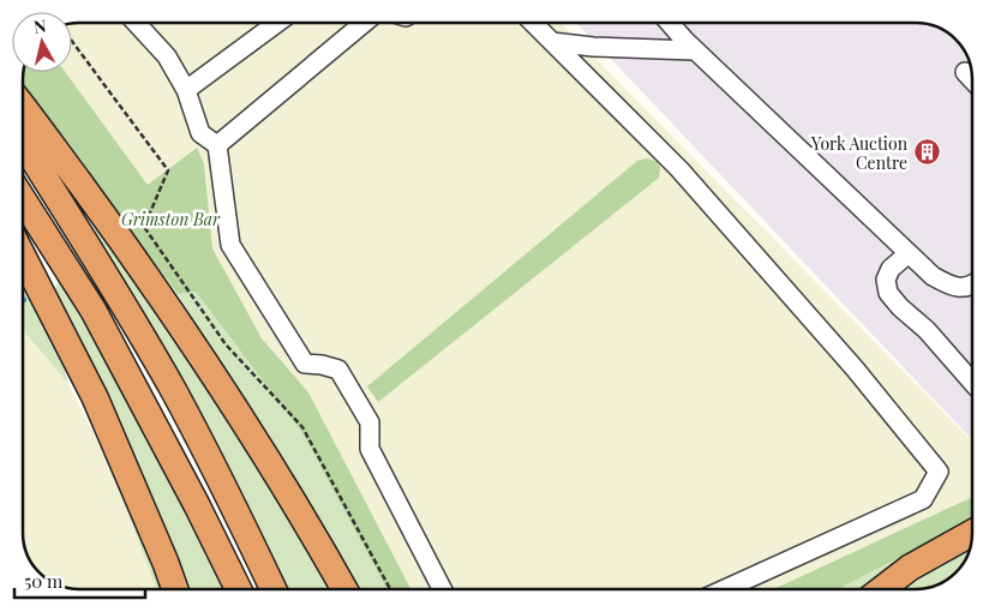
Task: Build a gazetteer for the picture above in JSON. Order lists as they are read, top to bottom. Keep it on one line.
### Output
{"parks":["Grimston Bar"],"places":{"building":["York Auction Centre"]},"scale_bar":"50 m","north":"top"}
